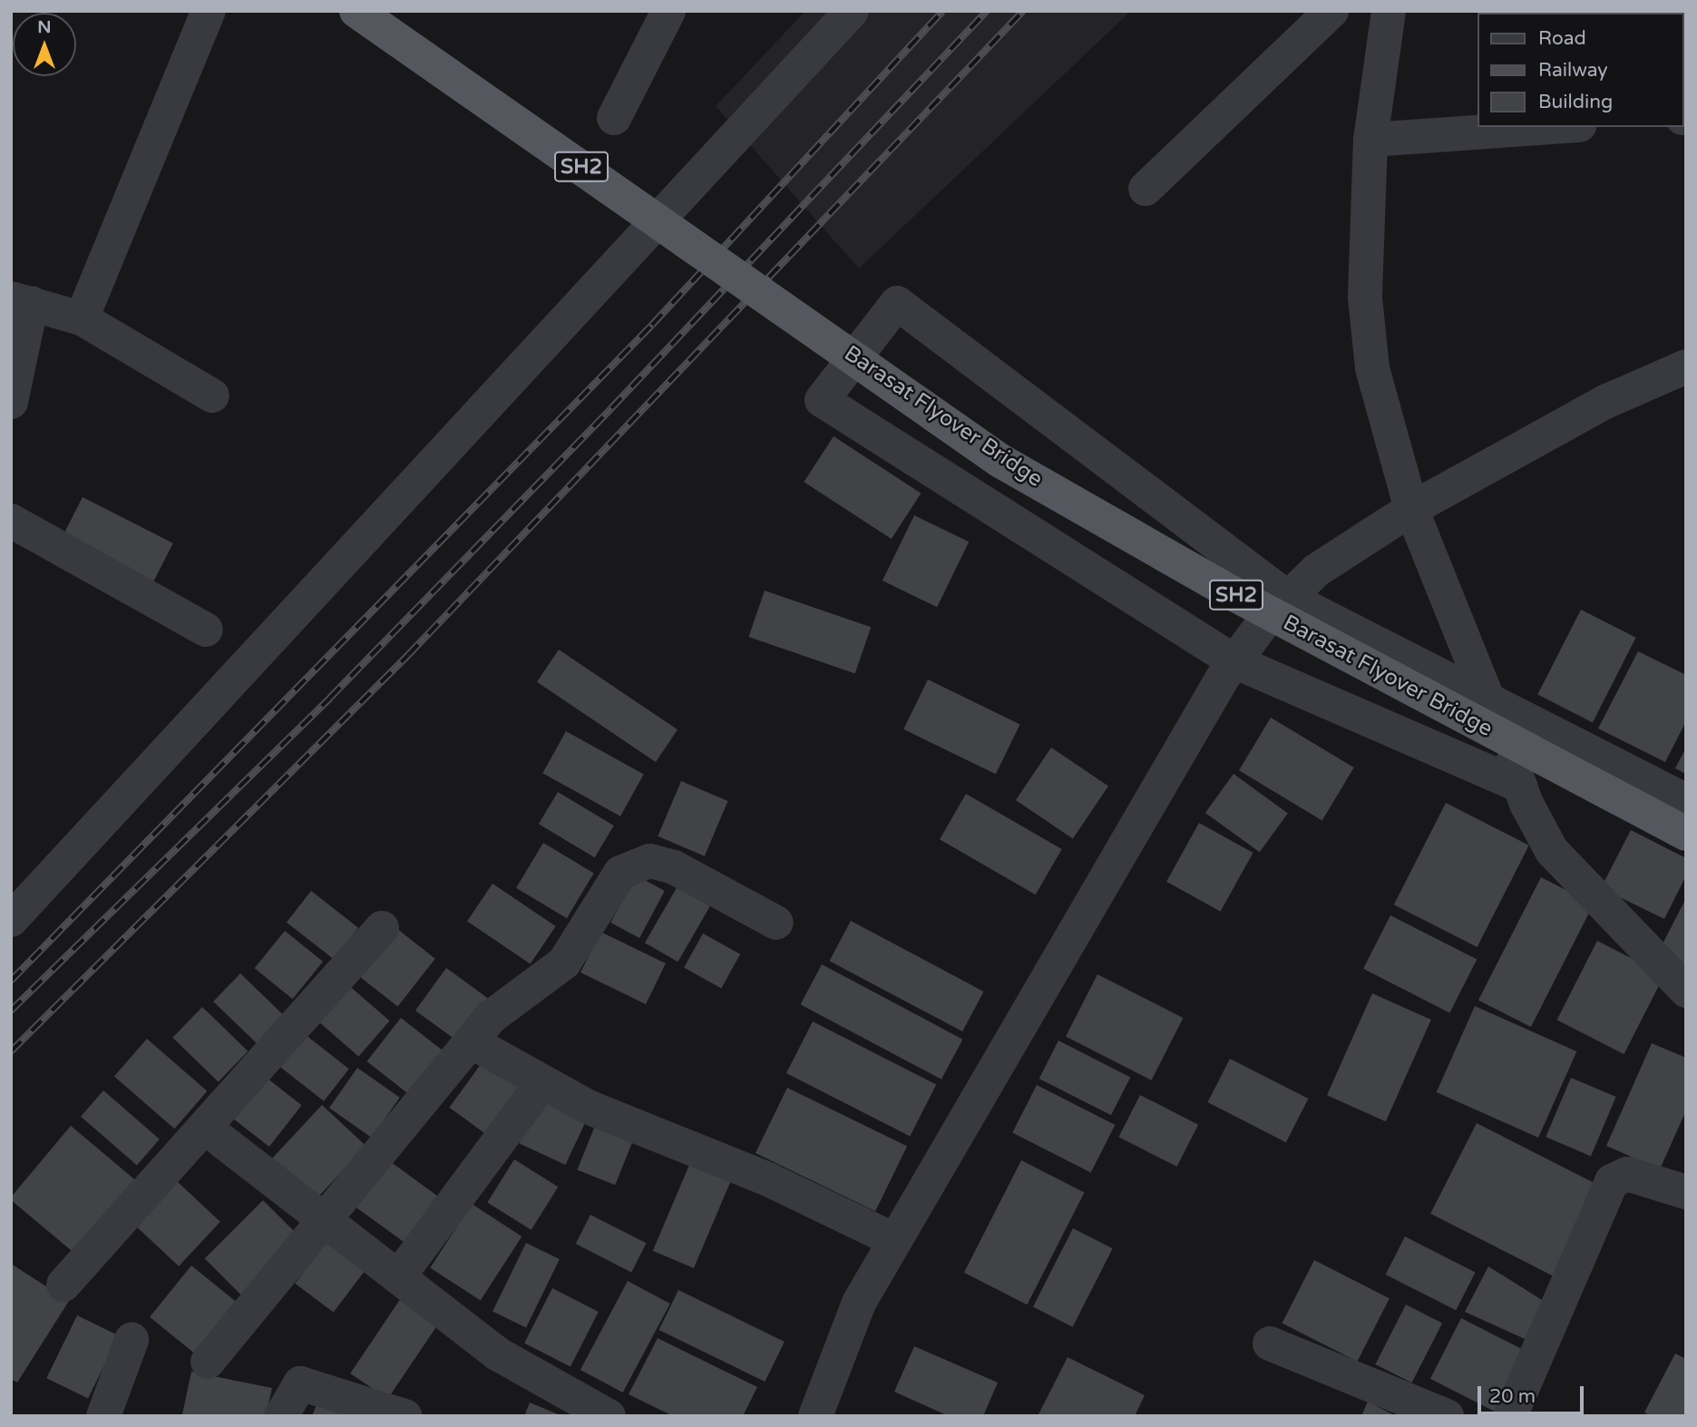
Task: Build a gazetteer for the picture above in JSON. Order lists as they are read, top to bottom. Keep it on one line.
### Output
{"streets":{"main road":["SH2","Barasat Flyover Bridge"]},"legend":["Road","Railway","Building"],"scale_bar":"20 m","north":"top"}
